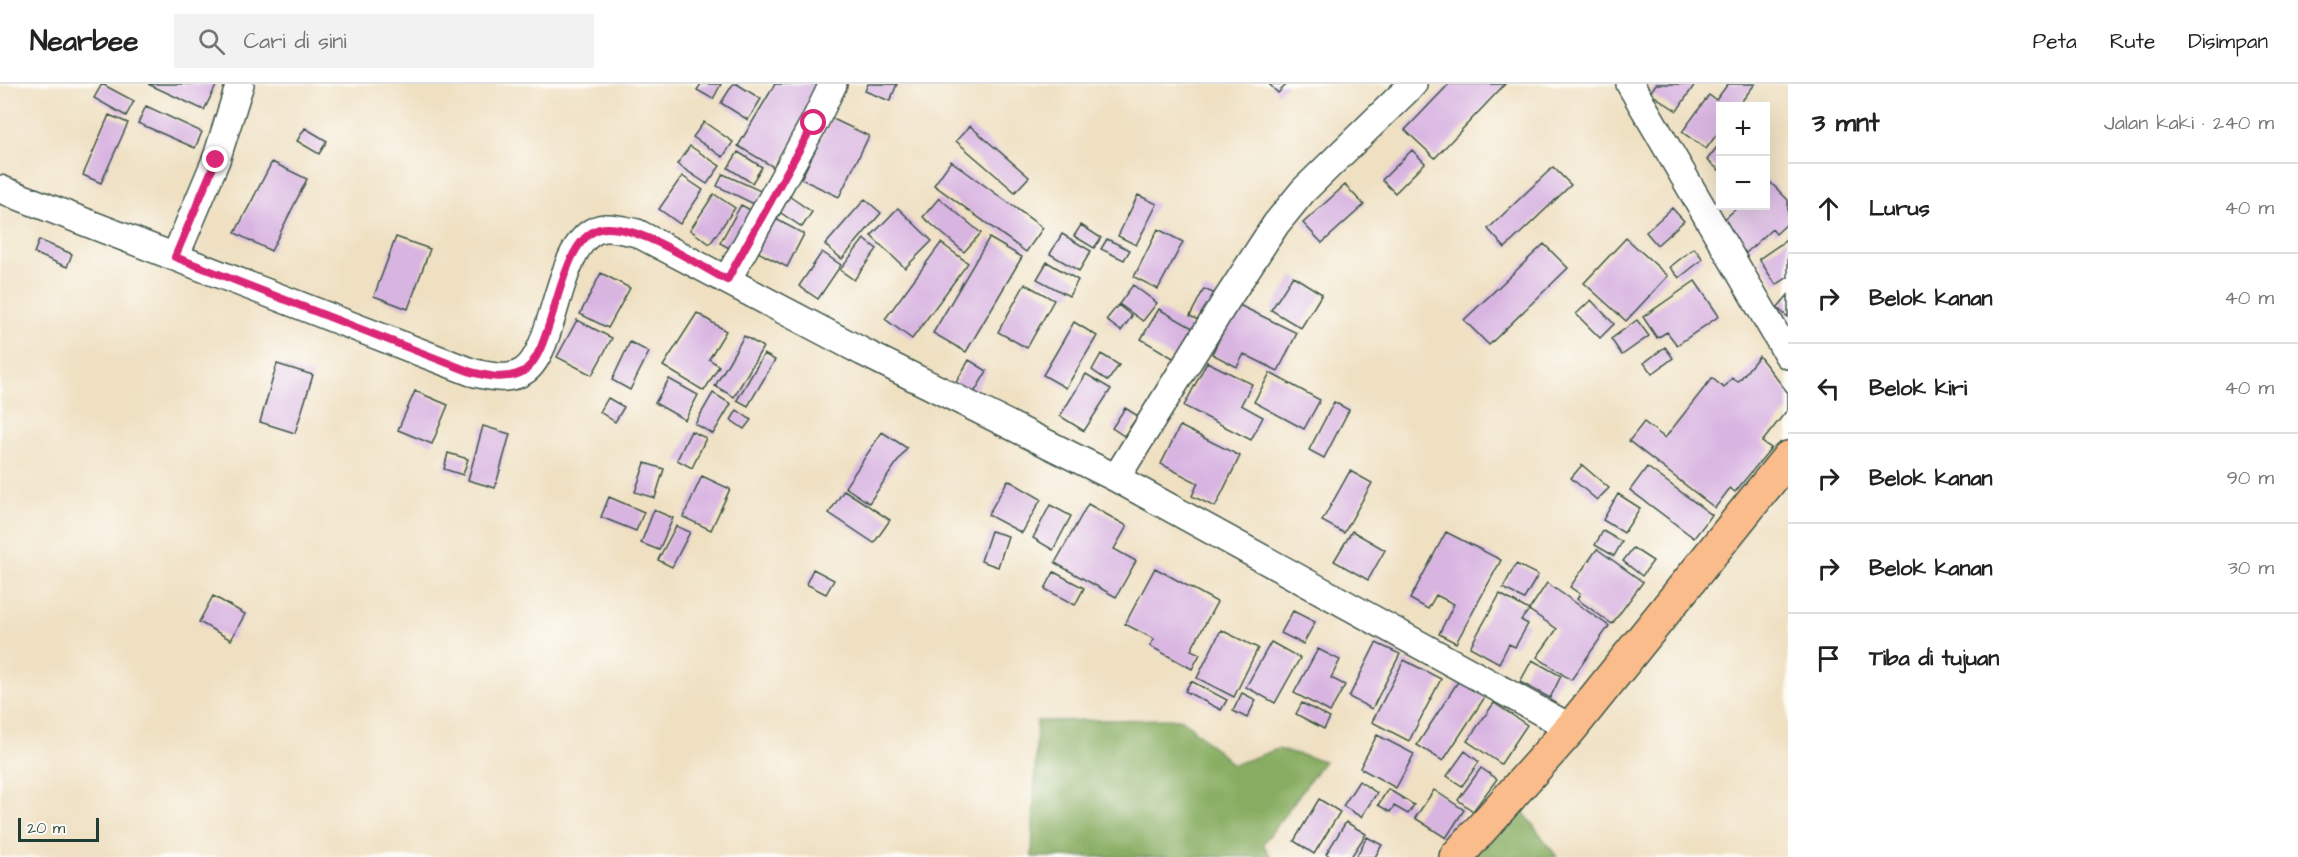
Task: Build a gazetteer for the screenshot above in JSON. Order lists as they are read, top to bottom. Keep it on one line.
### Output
{"scale_bar":"20 m","page":{"header":"Nearbee","search":"Cari di sini","nav":["Peta","Rute","Disimpan"],"heading":["3 mnt","Jalan kaki · 240 m"],"map_buttons":["+","−"],"list":[["Lurus","40 m"],["Belok kanan","40 m"],["Belok kiri","40 m"],["Belok kanan","90 m"],["Belok kanan","30 m"],"Tiba di tujuan"],"scale":"20 m"}}
